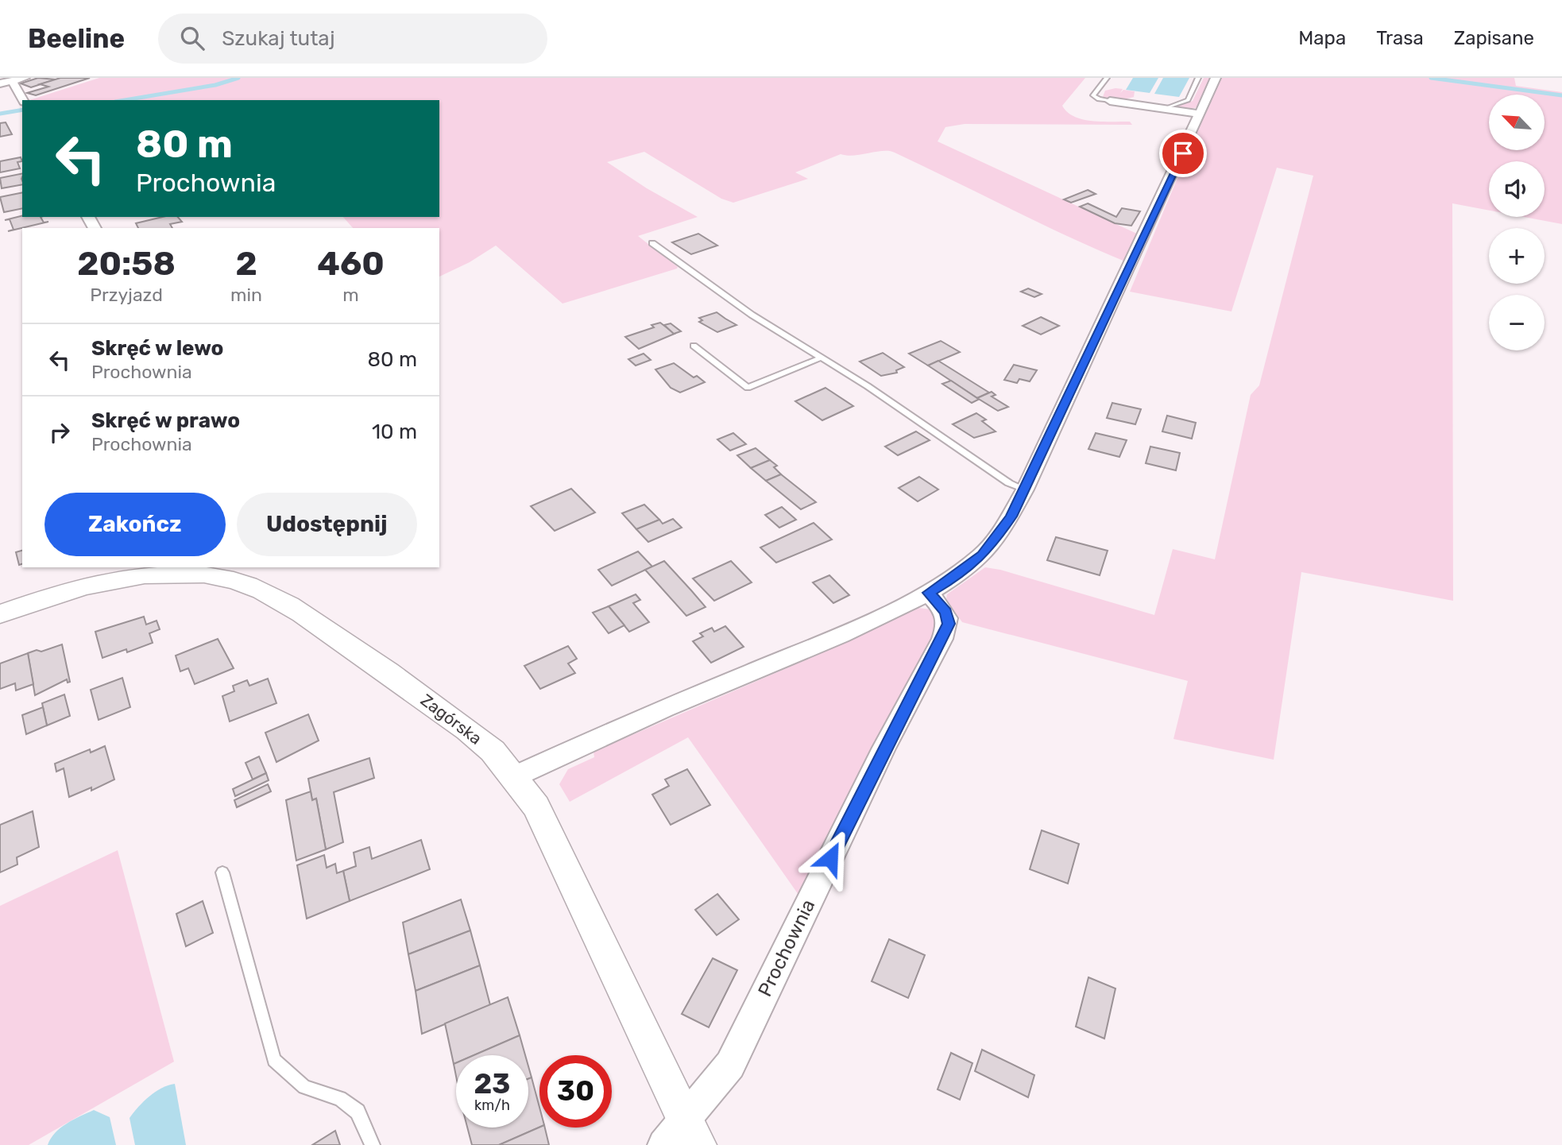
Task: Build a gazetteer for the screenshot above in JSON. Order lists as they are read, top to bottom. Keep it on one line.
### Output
{"streets":{"street":["Zagórska","Prochownia"]},"crossings":[["Zagórska","Prochownia"]],"north":"top left","page":{"header":"Beeline","search":"Szukaj tutaj","nav":["Mapa","Trasa","Zapisane"],"map_buttons":["+","−"],"turn":["80 m","Prochownia"],"eta":["20:58","Przyjazd","2","min","460","m"],"list":[{"name":"Skręć w lewo","note":"Prochownia","value":"80 m"},{"name":"Skręć w prawo","note":"Prochownia","value":"10 m"}],"buttons":["Zakończ","Udostępnij"],"speed":"23 km/h","limit":"30"}}
